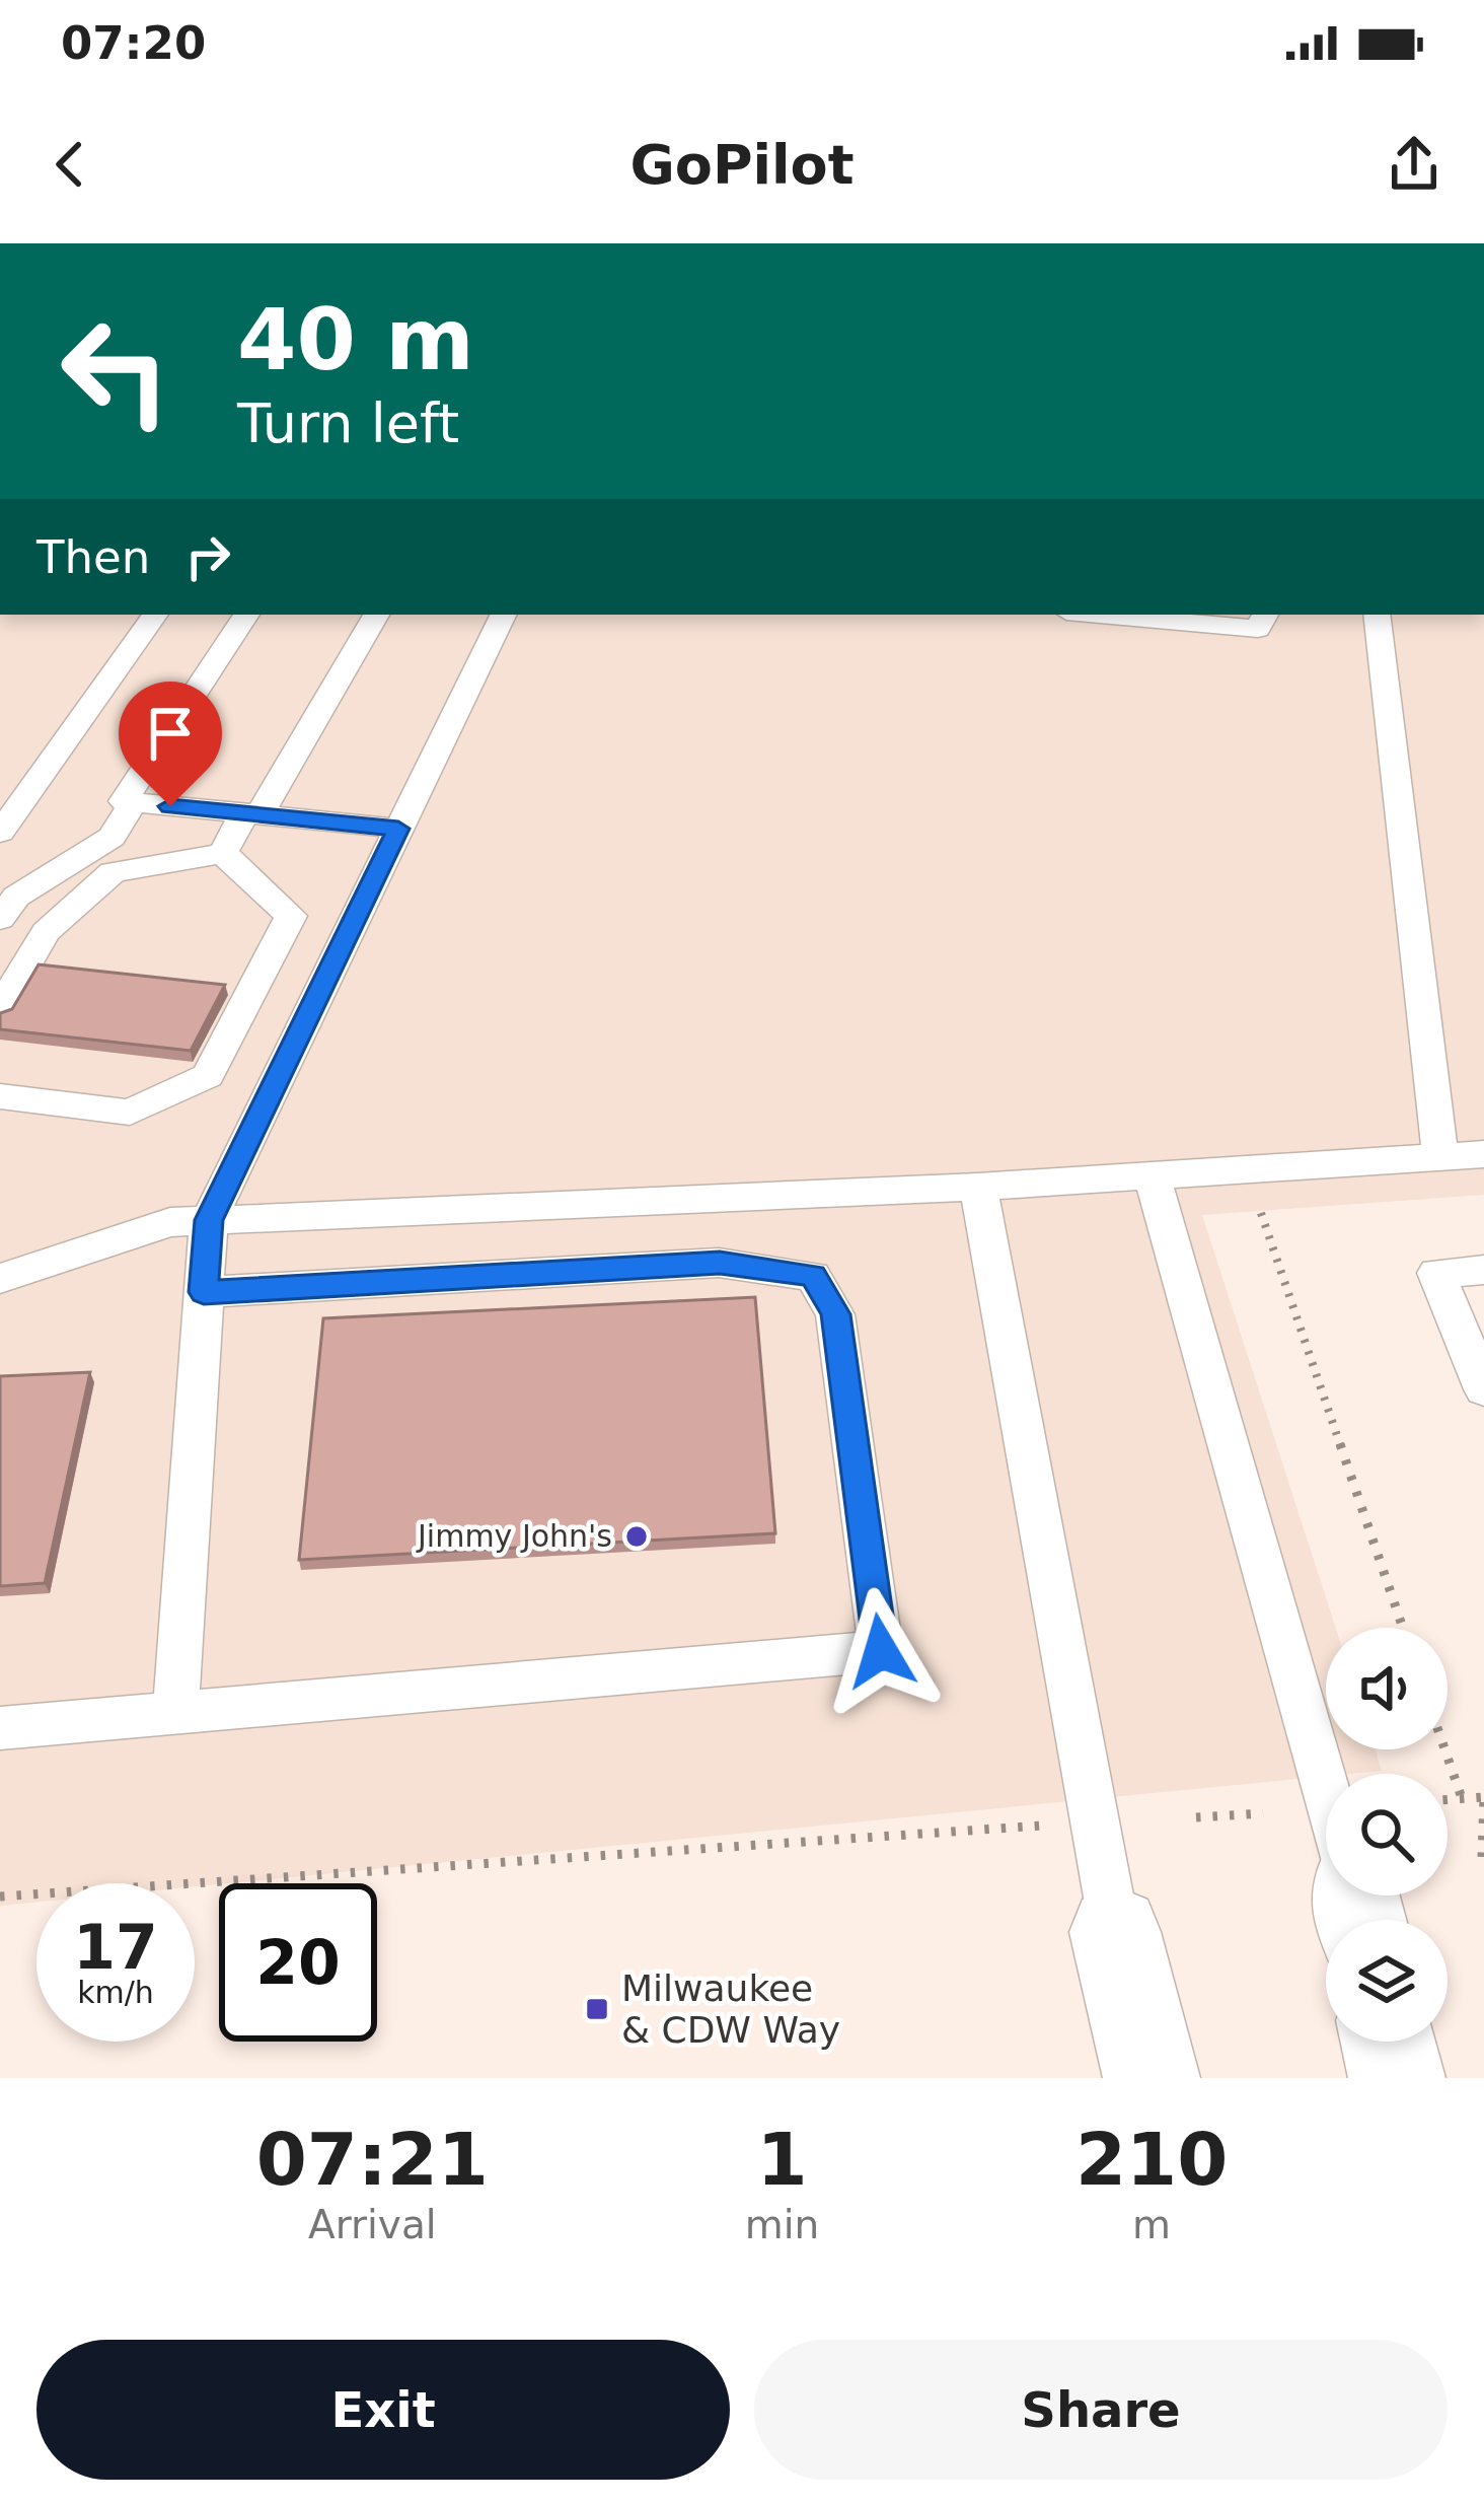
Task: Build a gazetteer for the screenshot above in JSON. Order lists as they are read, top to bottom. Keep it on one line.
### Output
{"places":{"other":["Jimmy John's"],"transit":["Milwaukee & CDW Way"]},"page":{"status":"07:20","header":"GoPilot","turn":["40 m","Turn left"],"then":"Then","speed":"17 km/h","limit":"20","eta":["07:21","Arrival","1","min","210","m"],"buttons":["Exit","Share"]}}
